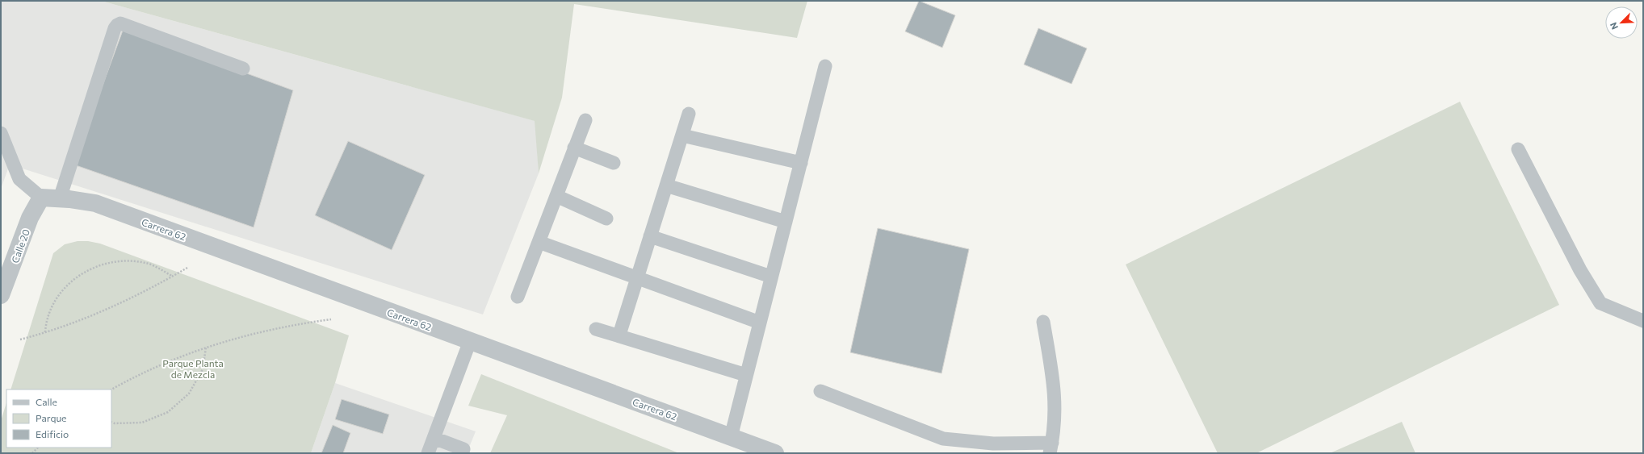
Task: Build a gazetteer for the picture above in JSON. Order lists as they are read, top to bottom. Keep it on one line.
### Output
{"streets":{"street":["Carrera 62","Calle 20"]},"crossings":[["Carrera 62","Calle 20"]],"parks":["Parque Planta de Mezcla"],"legend":["Calle","Parque","Edificio"],"north":"bottom left"}
